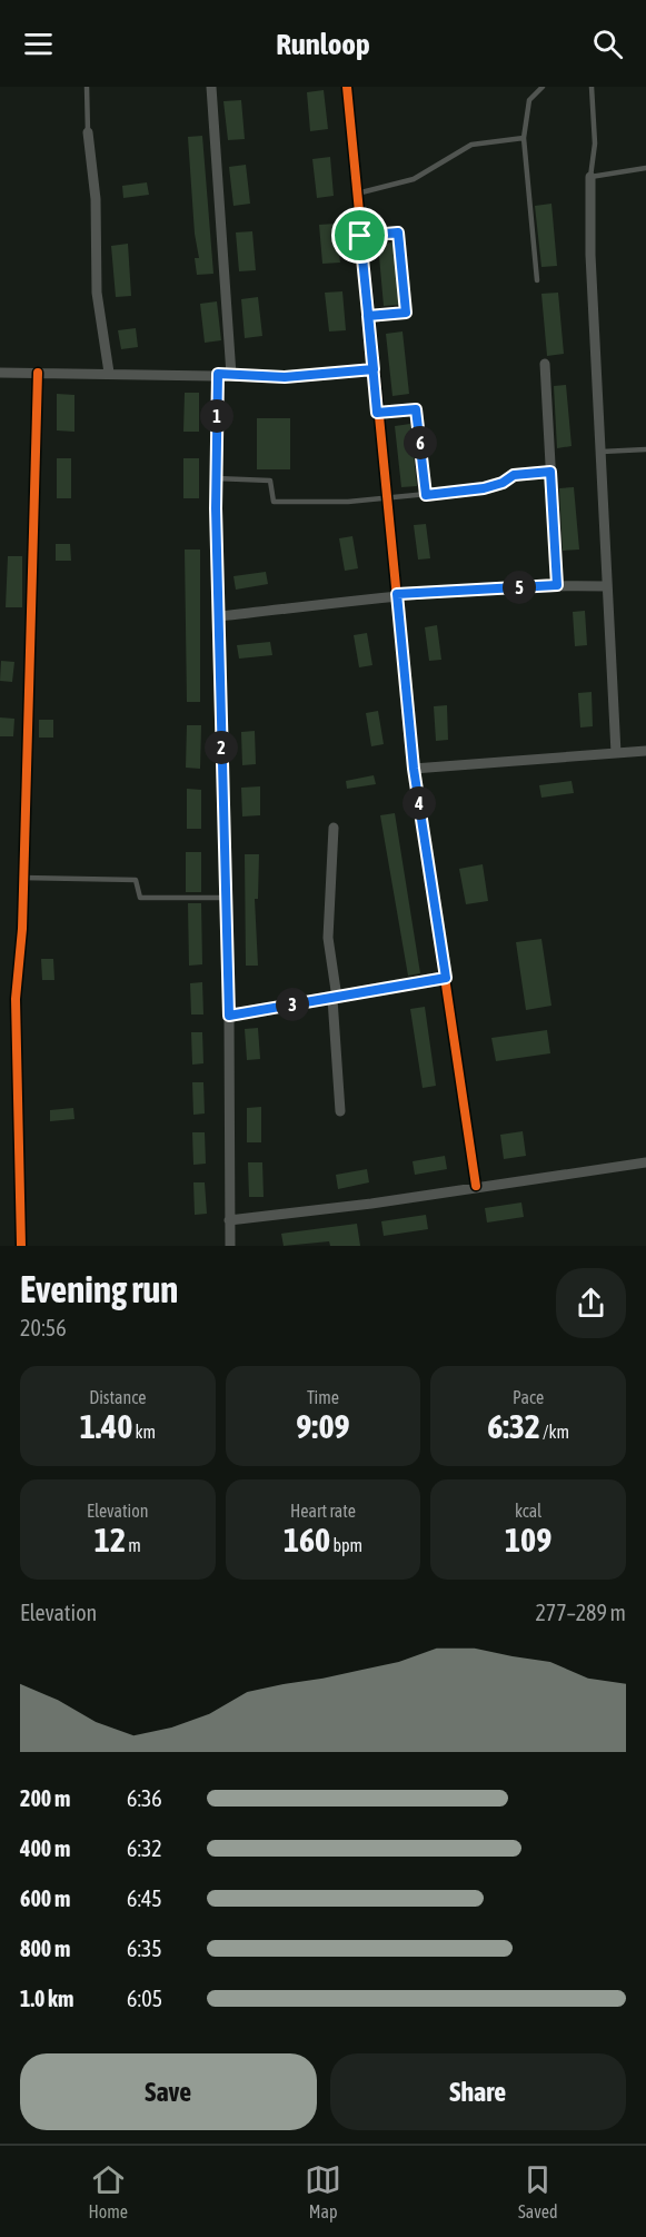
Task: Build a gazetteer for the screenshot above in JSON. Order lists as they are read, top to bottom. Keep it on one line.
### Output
{"page":{"header":"Runloop","pins":["1","6","5","2","4","3"],"heading":["Evening run","20:56"],"stats":[["Distance","1.40 km"],["Time","9:09"],["Pace","6:32 /km"],["Elevation","12 m"],["Heart rate","160 bpm"],["kcal","109"]],"chart":["Elevation","277–289 m"],"list":[{"name":"200 m","note":"6:36"},{"name":"400 m","note":"6:32"},{"name":"600 m","note":"6:45"},{"name":"800 m","note":"6:35"},{"name":"1.0 km","note":"6:05"}],"buttons":["Save","Share"],"tabs":["Home","Map","Saved"]}}
